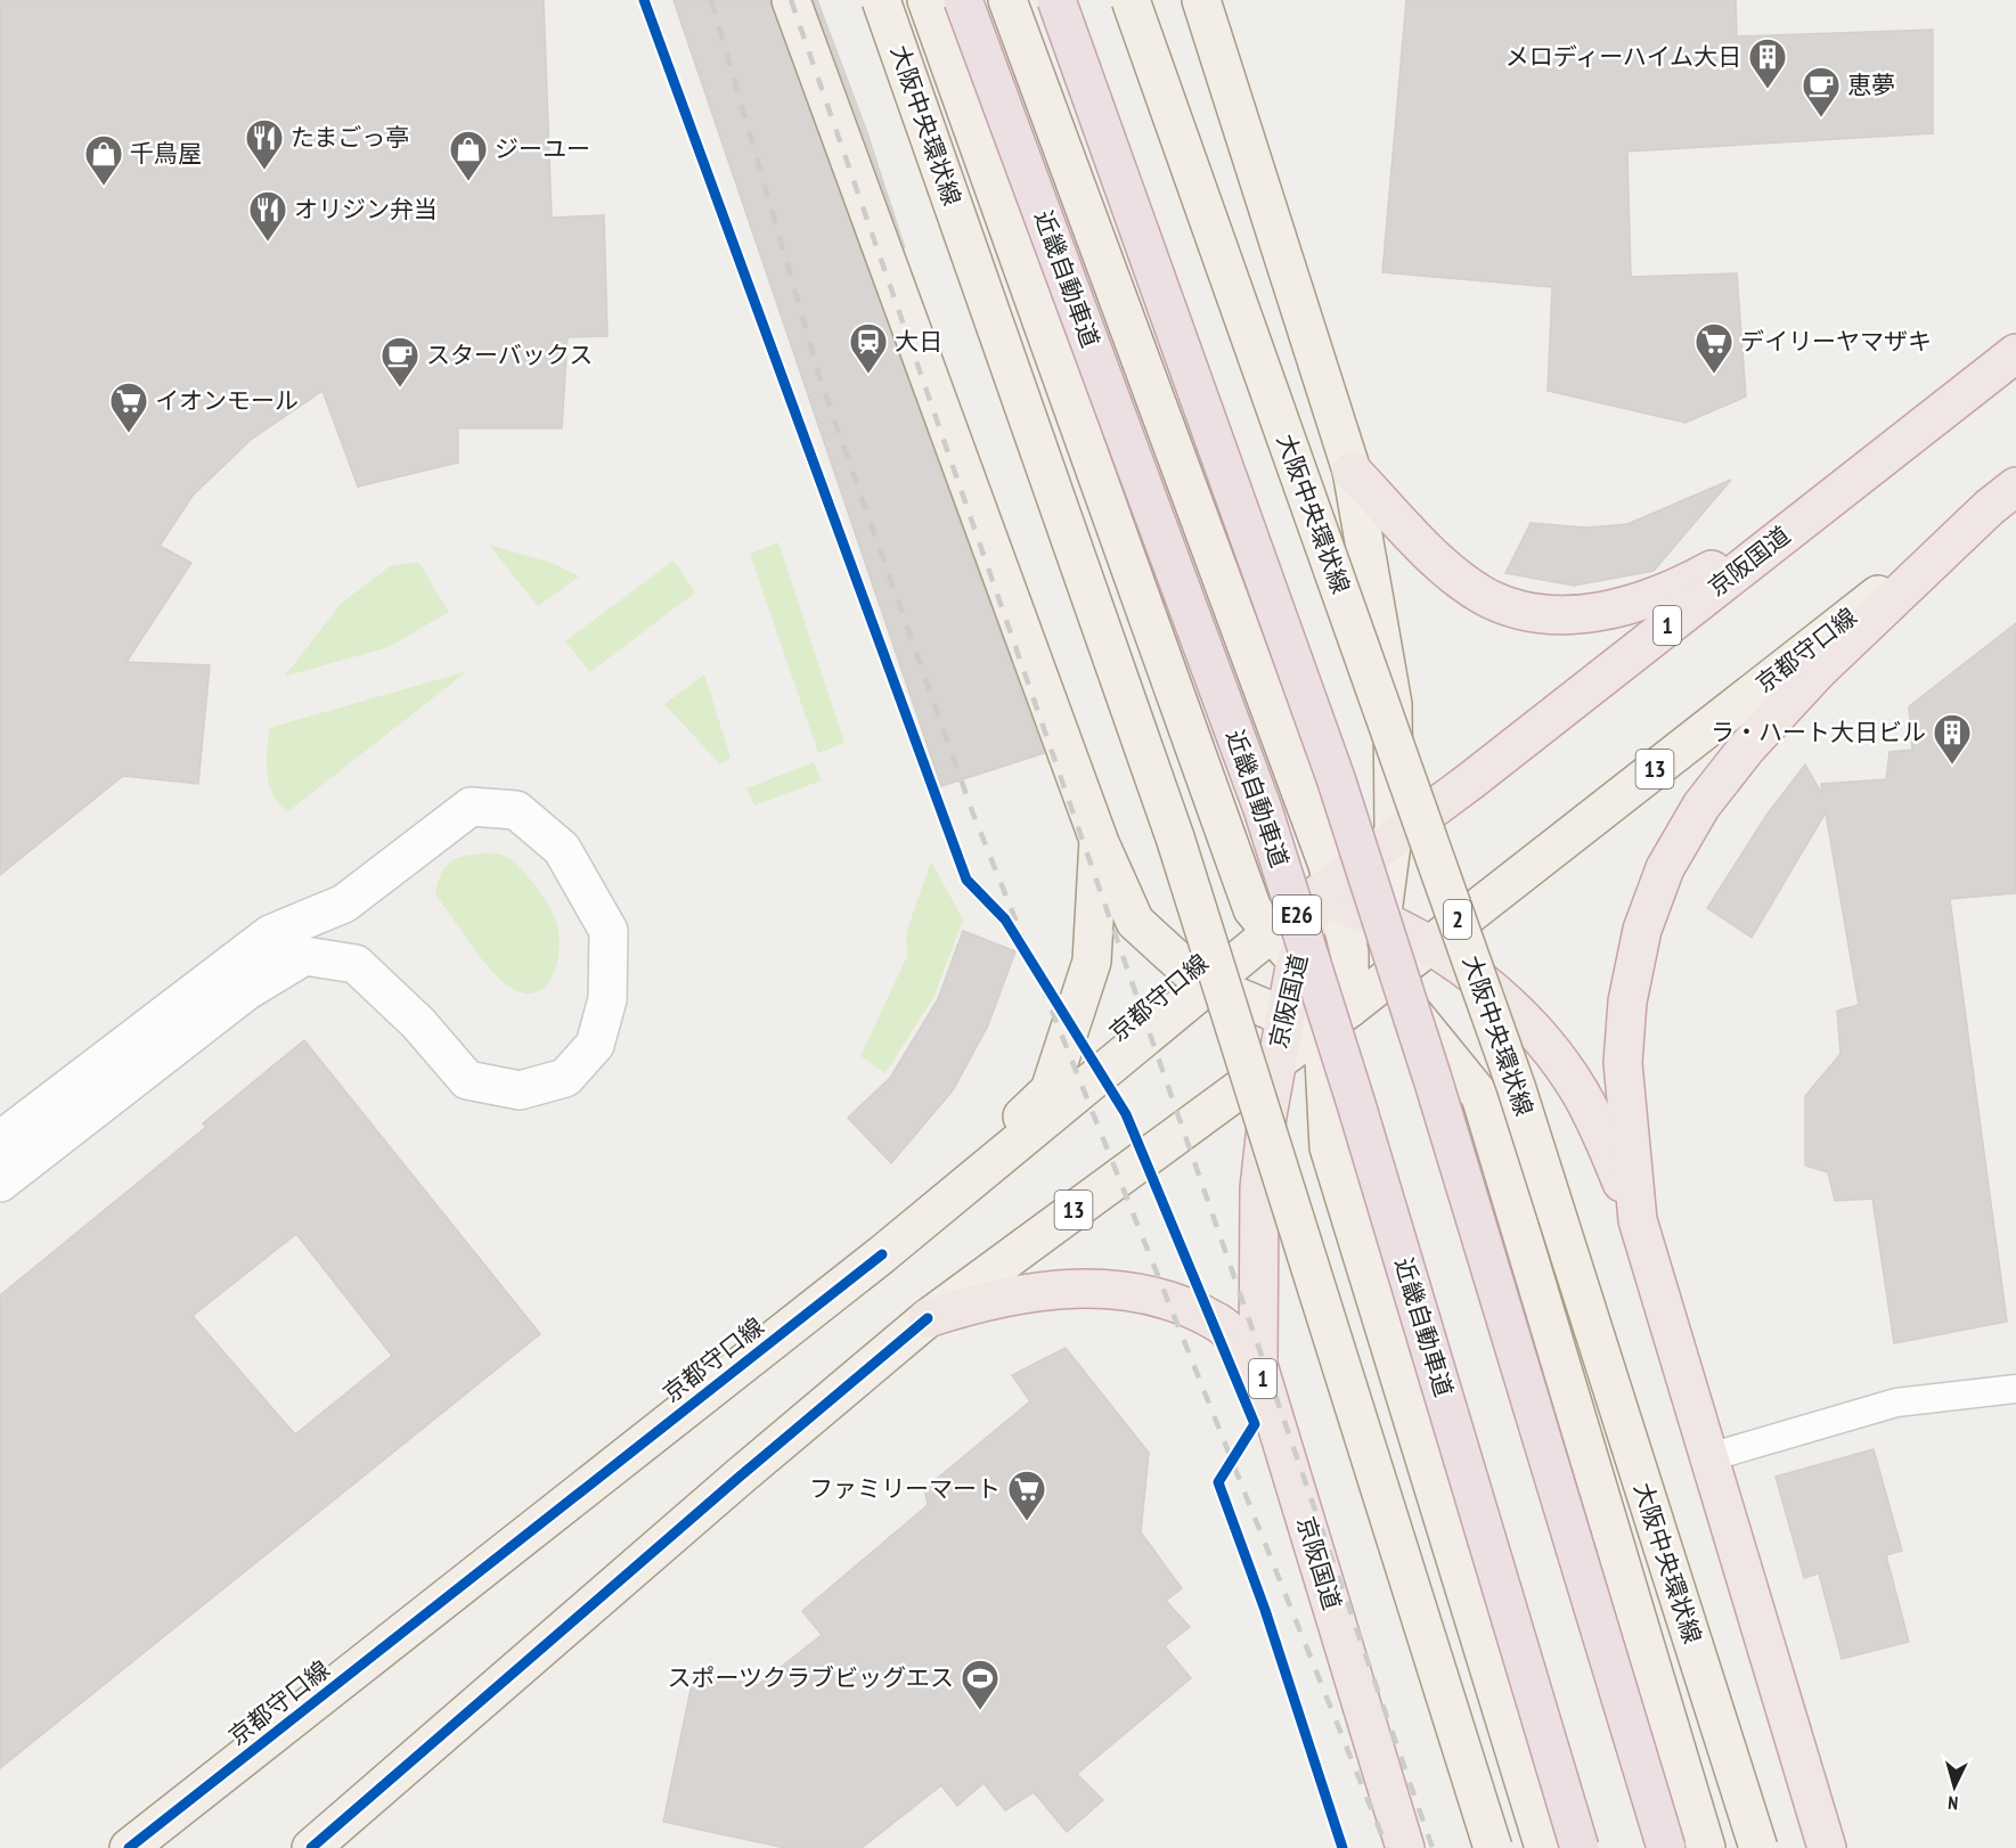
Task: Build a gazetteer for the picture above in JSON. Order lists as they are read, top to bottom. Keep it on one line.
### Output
{"streets":{"highway":["近畿自動車道","京阪国道","1","E26"],"main road":["大阪中央環状線","京都守口線","13","2"]},"crossings":[["京阪国道","京都守口線"]],"places":{"building":["メロディーハイム大日","ラ・ハート大日ビル"],"cafe":["恵夢","スターバックス"],"restaurant":["たまごっ亭","オリジン弁当"],"shop":["ジーユー","千鳥屋"],"station":["大日"],"supermarket":["デイリーヤマザキ","イオンモール","ファミリーマート"],"sports":["スポーツクラブビッグエス"]},"north":"bottom"}
